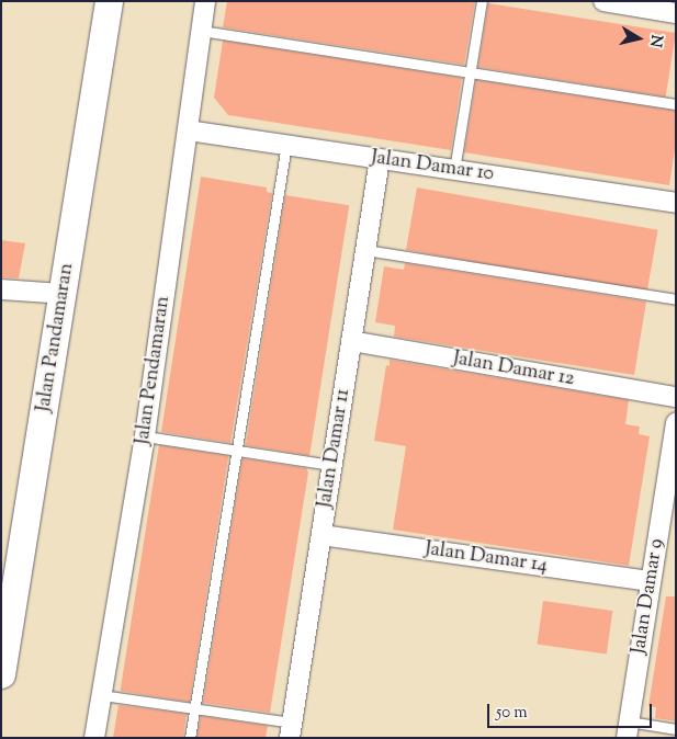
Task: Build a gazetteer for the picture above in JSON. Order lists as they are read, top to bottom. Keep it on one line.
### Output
{"streets":{"main road":["Jalan Pandamaran"],"street":["Jalan Damar 10","Jalan Damar 12","Jalan Pendamaran","Jalan Damar 11","Jalan Damar 14","Jalan Damar 9"]},"crossings":[["Jalan Damar 10","Jalan Pendamaran"],["Jalan Damar 10","Jalan Damar 11"],["Jalan Damar 12","Jalan Damar 11"],["Jalan Damar 11","Jalan Damar 14"],["Jalan Damar 14","Jalan Damar 9"]],"scale_bar":"50 m","north":"right"}
